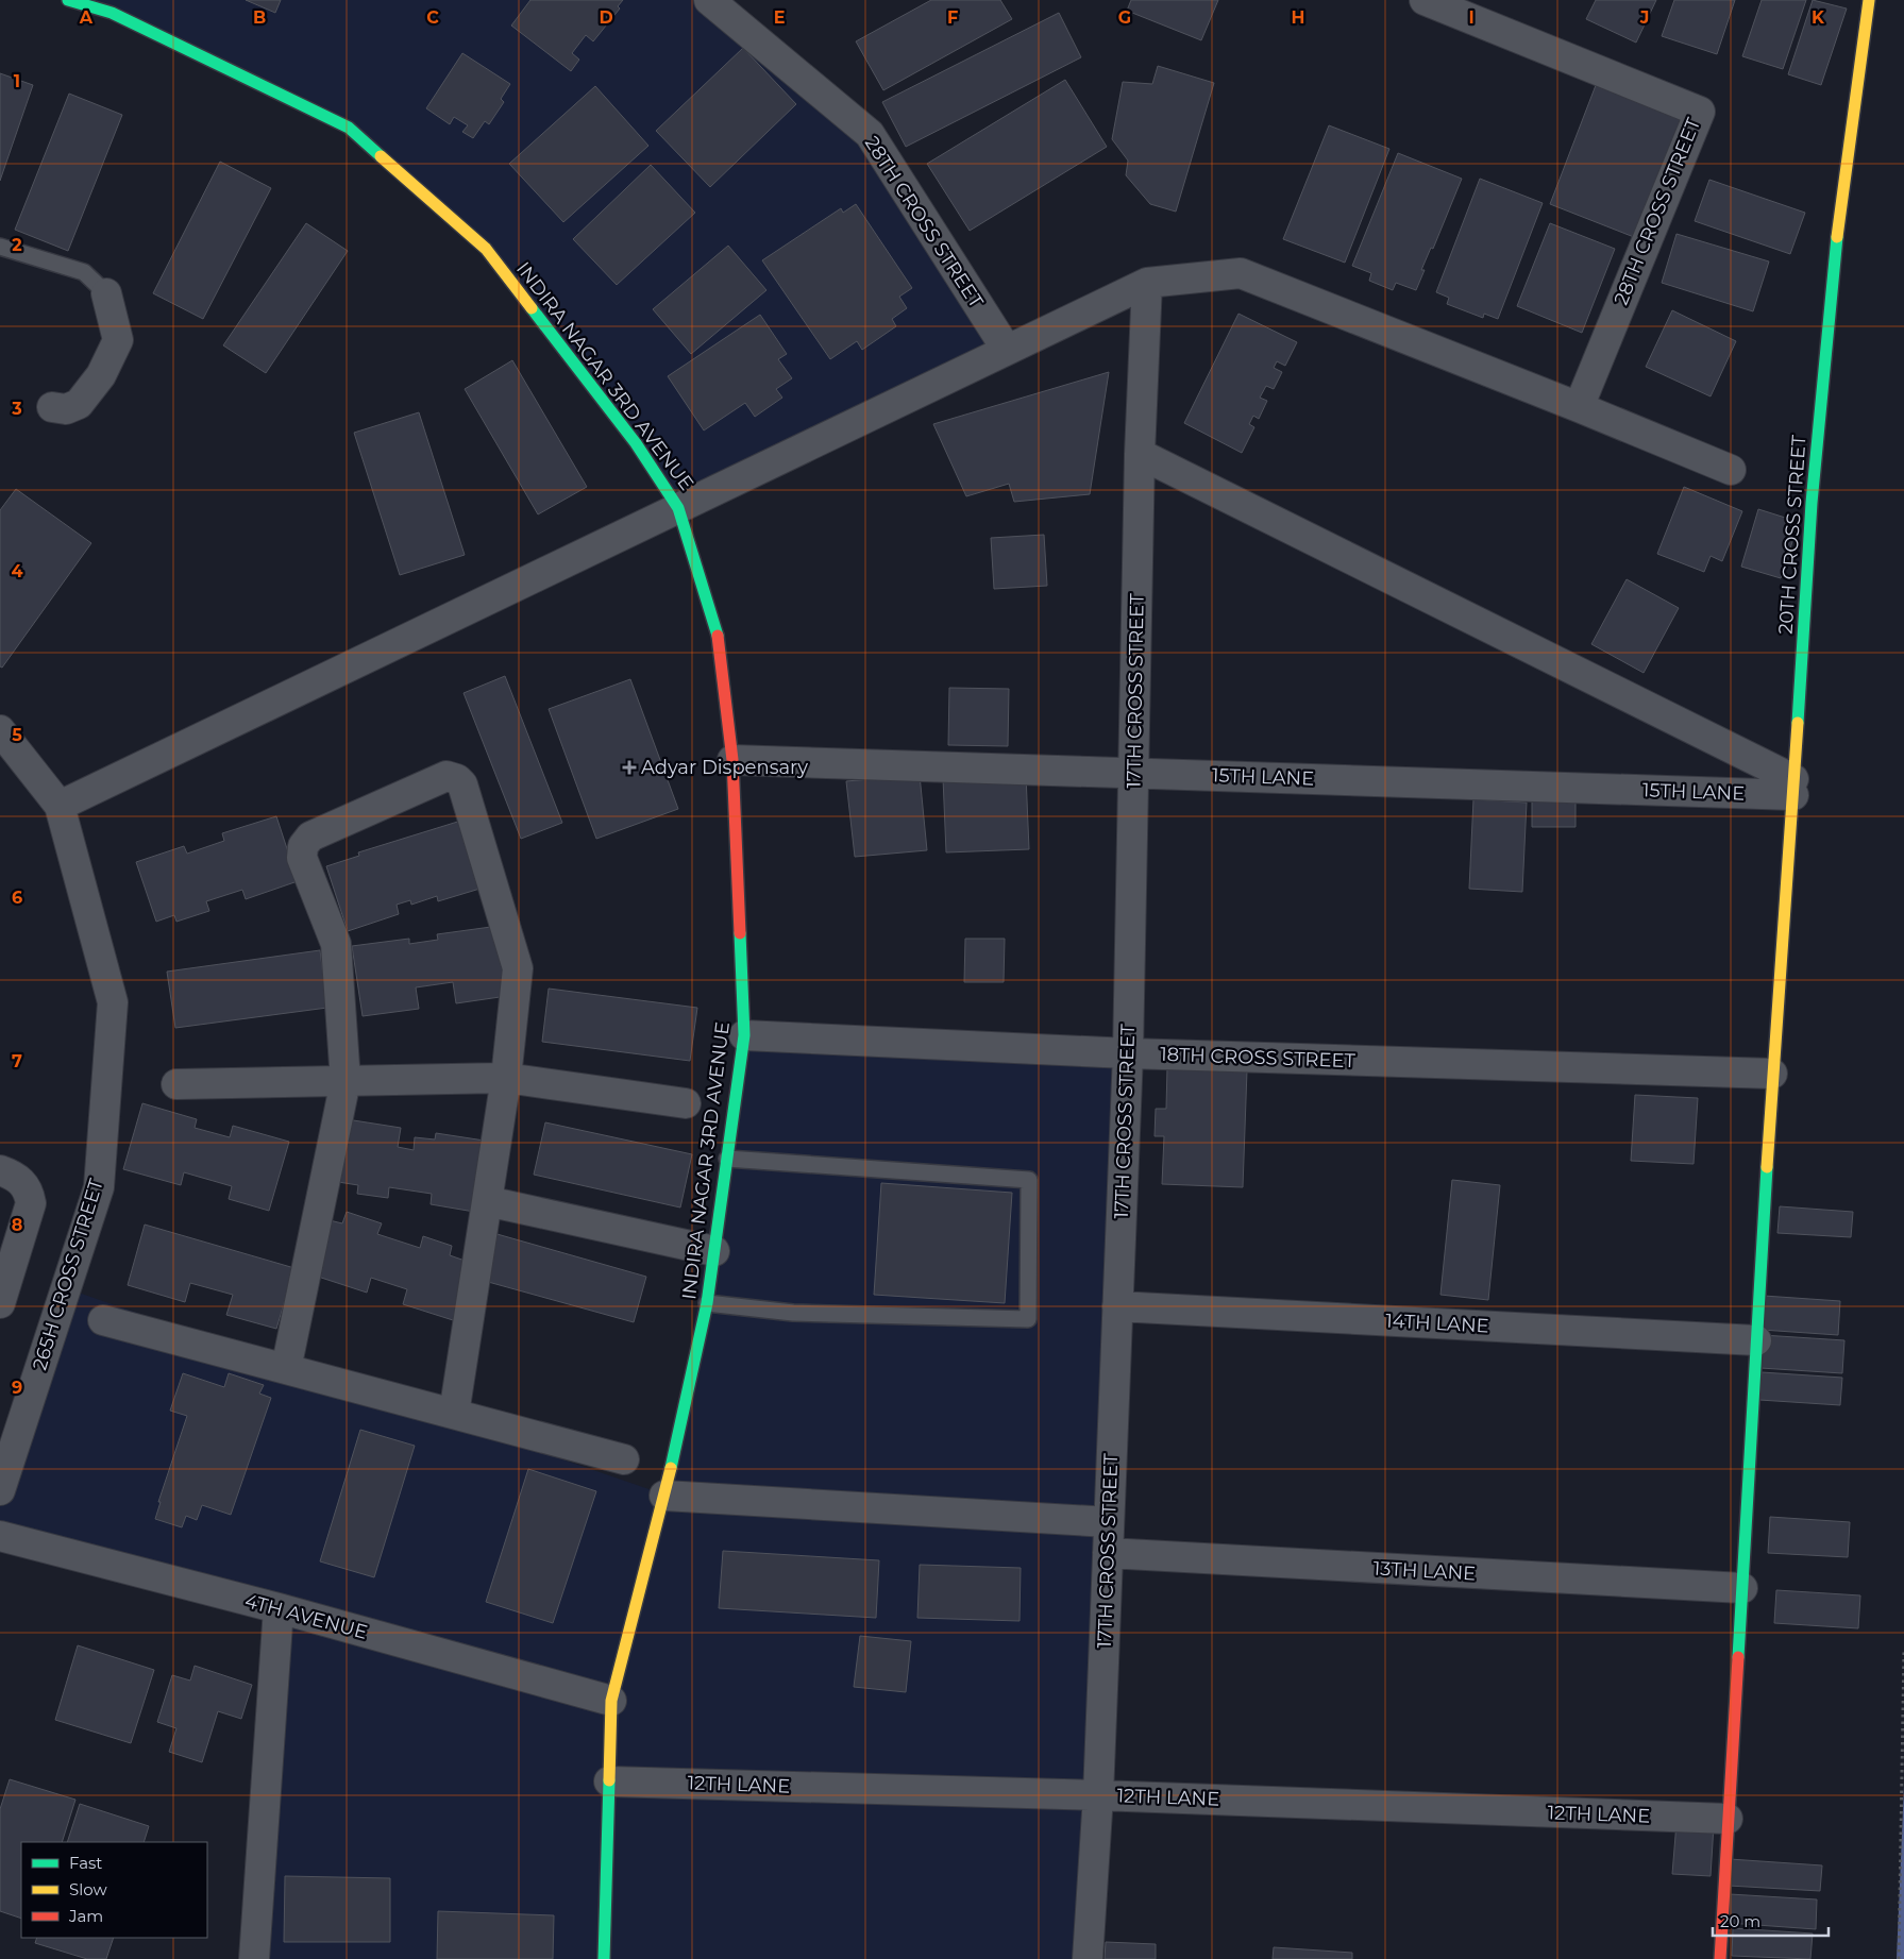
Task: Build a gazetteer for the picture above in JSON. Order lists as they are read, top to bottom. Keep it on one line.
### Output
{"streets":{"street":["28TH CROSS STREET","INDIRA NAGAR 3RD AVENUE","20TH CROSS STREET","17TH CROSS STREET","15TH LANE","18TH CROSS STREET","265H CROSS STREET","14TH LANE","13TH LANE","4TH AVENUE","12TH LANE"]},"crossings":[["INDIRA NAGAR 3RD AVENUE","15TH LANE"],["INDIRA NAGAR 3RD AVENUE","18TH CROSS STREET"],["INDIRA NAGAR 3RD AVENUE","4TH AVENUE"],["INDIRA NAGAR 3RD AVENUE","12TH LANE"],["20TH CROSS STREET","15TH LANE"],["20TH CROSS STREET","18TH CROSS STREET"],["20TH CROSS STREET","14TH LANE"],["20TH CROSS STREET","13TH LANE"],["20TH CROSS STREET","12TH LANE"],["17TH CROSS STREET","15TH LANE"],["17TH CROSS STREET","18TH CROSS STREET"],["17TH CROSS STREET","14TH LANE"],["17TH CROSS STREET","13TH LANE"],["17TH CROSS STREET","12TH LANE"]],"places":{"health":["Adyar Dispensary"]},"legend":["Fast","Slow","Jam"],"scale_bar":"20 m","grid":{"columns":["A","B","C","D","E","F","G","H","I","J","K"],"rows":["1","2","3","4","5","6","7","8","9"]}}
